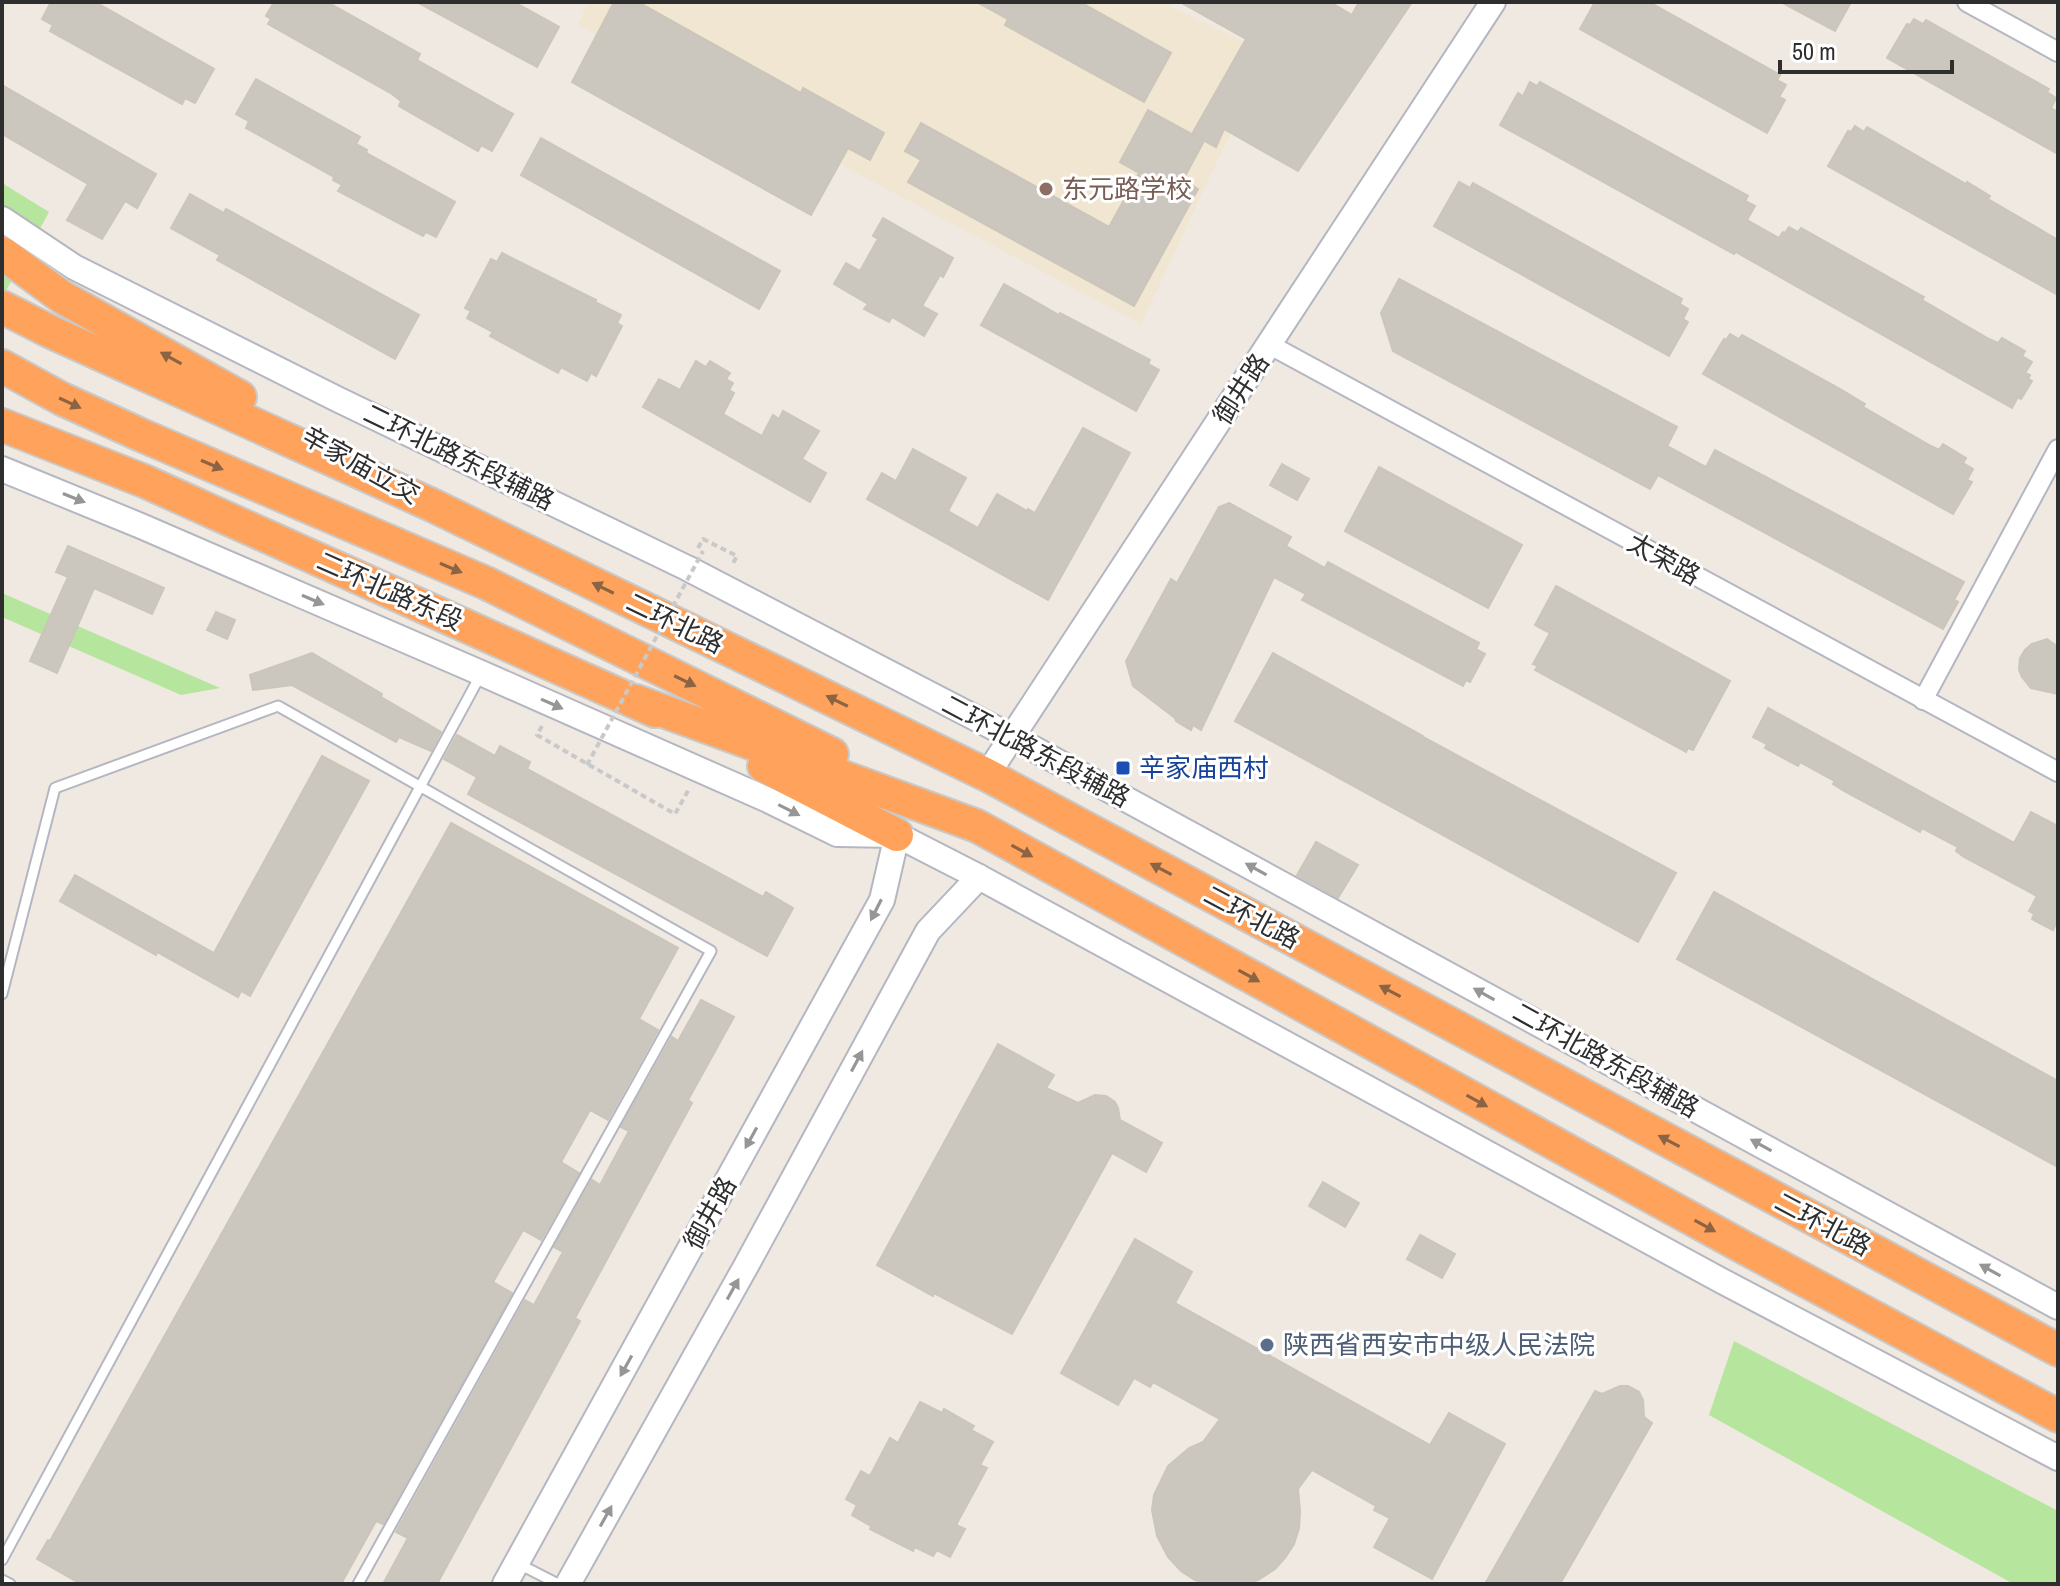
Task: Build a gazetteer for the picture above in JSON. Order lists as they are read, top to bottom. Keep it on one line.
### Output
{"streets":{"highway":["辛家庙立交","二环北路东段","二环北路"],"main road":["御井路","二环北路东段辅路"],"street":["太荣路"]},"crossings":[["御井路","二环北路东段辅路"],["御井路","太荣路"],["御井路","二环北路"],["辛家庙立交","二环北路"],["二环北路东段","二环北路"]],"places":{"other":["东元路学校","陕西省西安市中级人民法院"],"transit":["辛家庙西村"]},"scale_bar":"50 m"}
